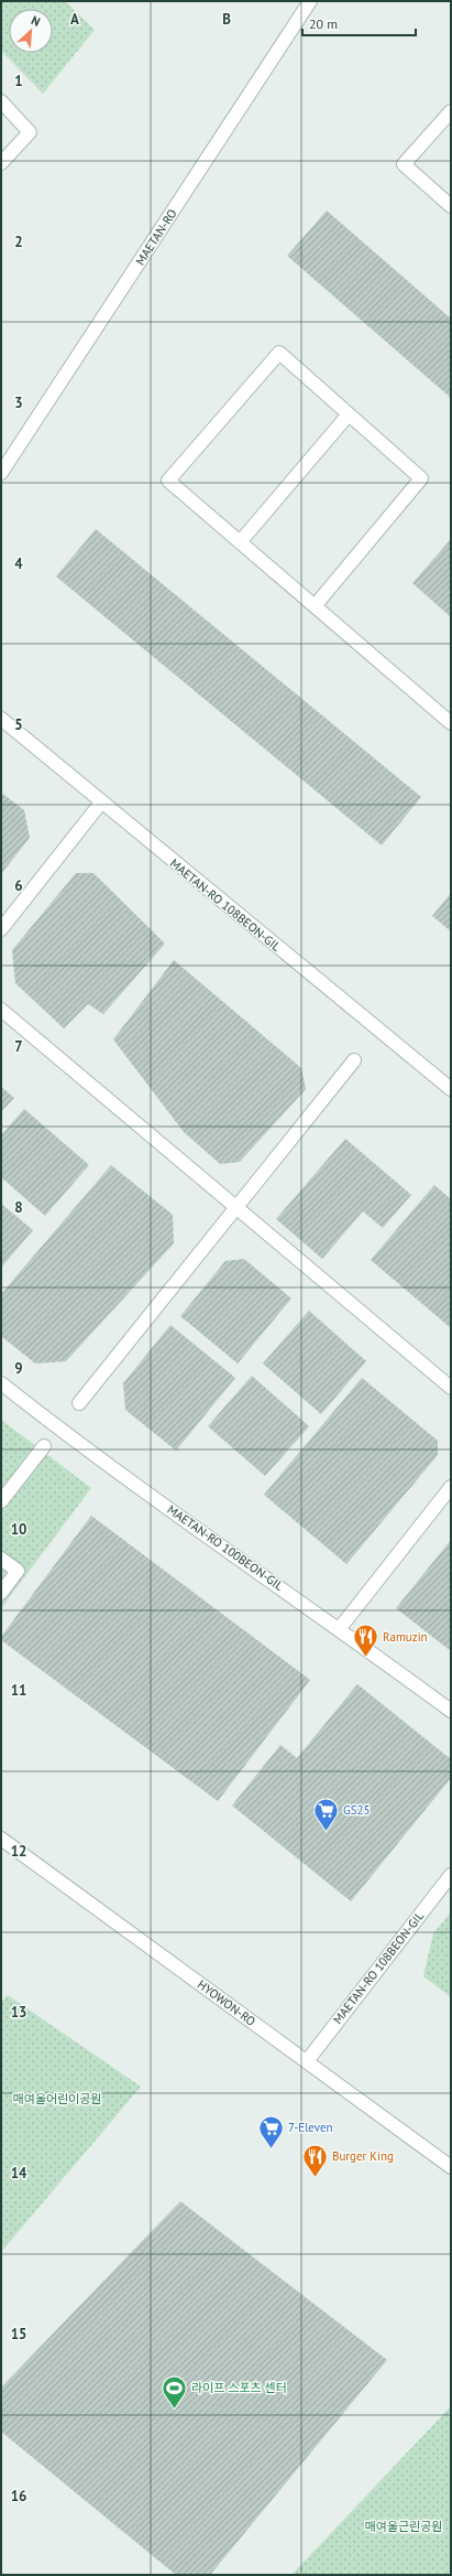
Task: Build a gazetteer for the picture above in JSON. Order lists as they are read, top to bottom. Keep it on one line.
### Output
{"streets":{"street":["MAETAN-RO","MAETAN-RO 108BEON-GIL","MAETAN-RO 100BEON-GIL","HYOWON-RO"]},"crossings":[["MAETAN-RO 108BEON-GIL","HYOWON-RO"]],"parks":["매여울어린이공원","매여울근린공원"],"places":{"restaurant":["Ramuzin","Burger King"],"supermarket":["GS25","7-Eleven"],"sports":["라이프 스포츠 센터"]},"scale_bar":"20 m","north":"top right","grid":{"columns":["A","B"],"rows":["1","2","3","4","5","6","7","8","9","10","11","12","13","14","15","16"]}}
